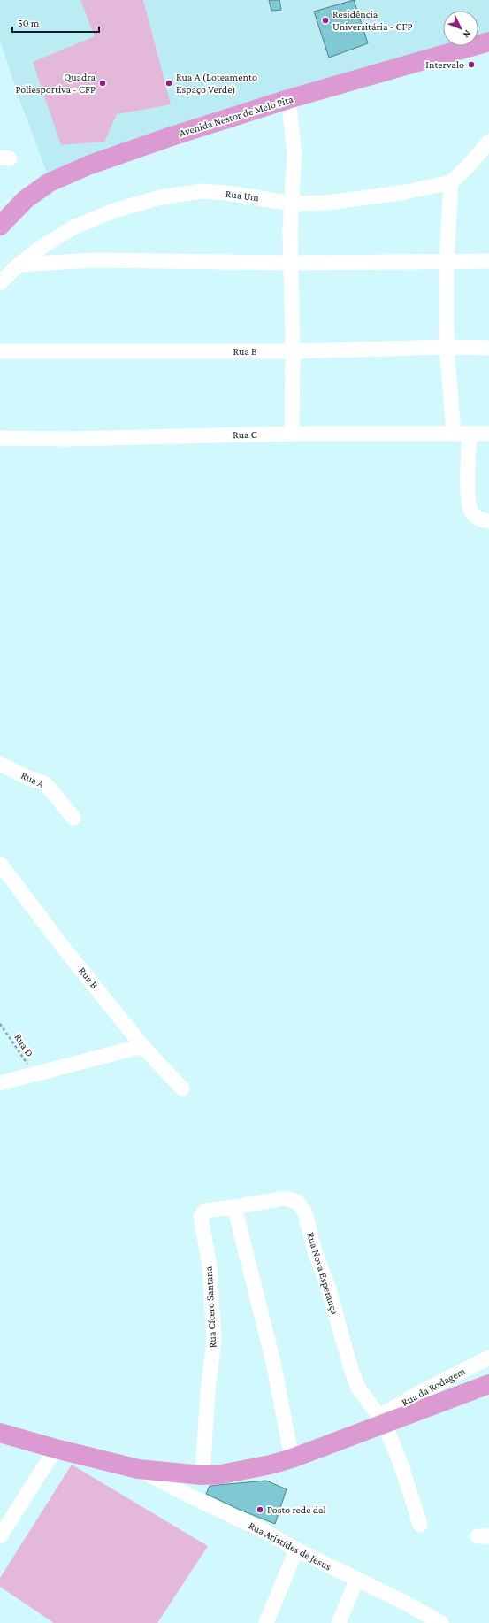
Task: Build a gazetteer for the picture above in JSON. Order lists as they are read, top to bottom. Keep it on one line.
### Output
{"streets":{"main road":["Avenida Nestor de Melo Pita"],"street":["Rua Um","Rua B","Rua C","Rua A","Rua Nova Esperança","Rua Cícero Santana","Rua da Rodagem","Rua Aristídes de Jesus"],"path":["Rua D"]},"crossings":[["Rua Nova Esperança","Rua Cícero Santana"],["Rua Nova Esperança","Rua da Rodagem"]],"places":["Residência Universitária - CFP","Intervalo","Quadra Poliesportiva - CFP","Rua A (Loteamento Espaço Verde)","Posto rede dal"],"scale_bar":"50 m","north":"bottom right"}
